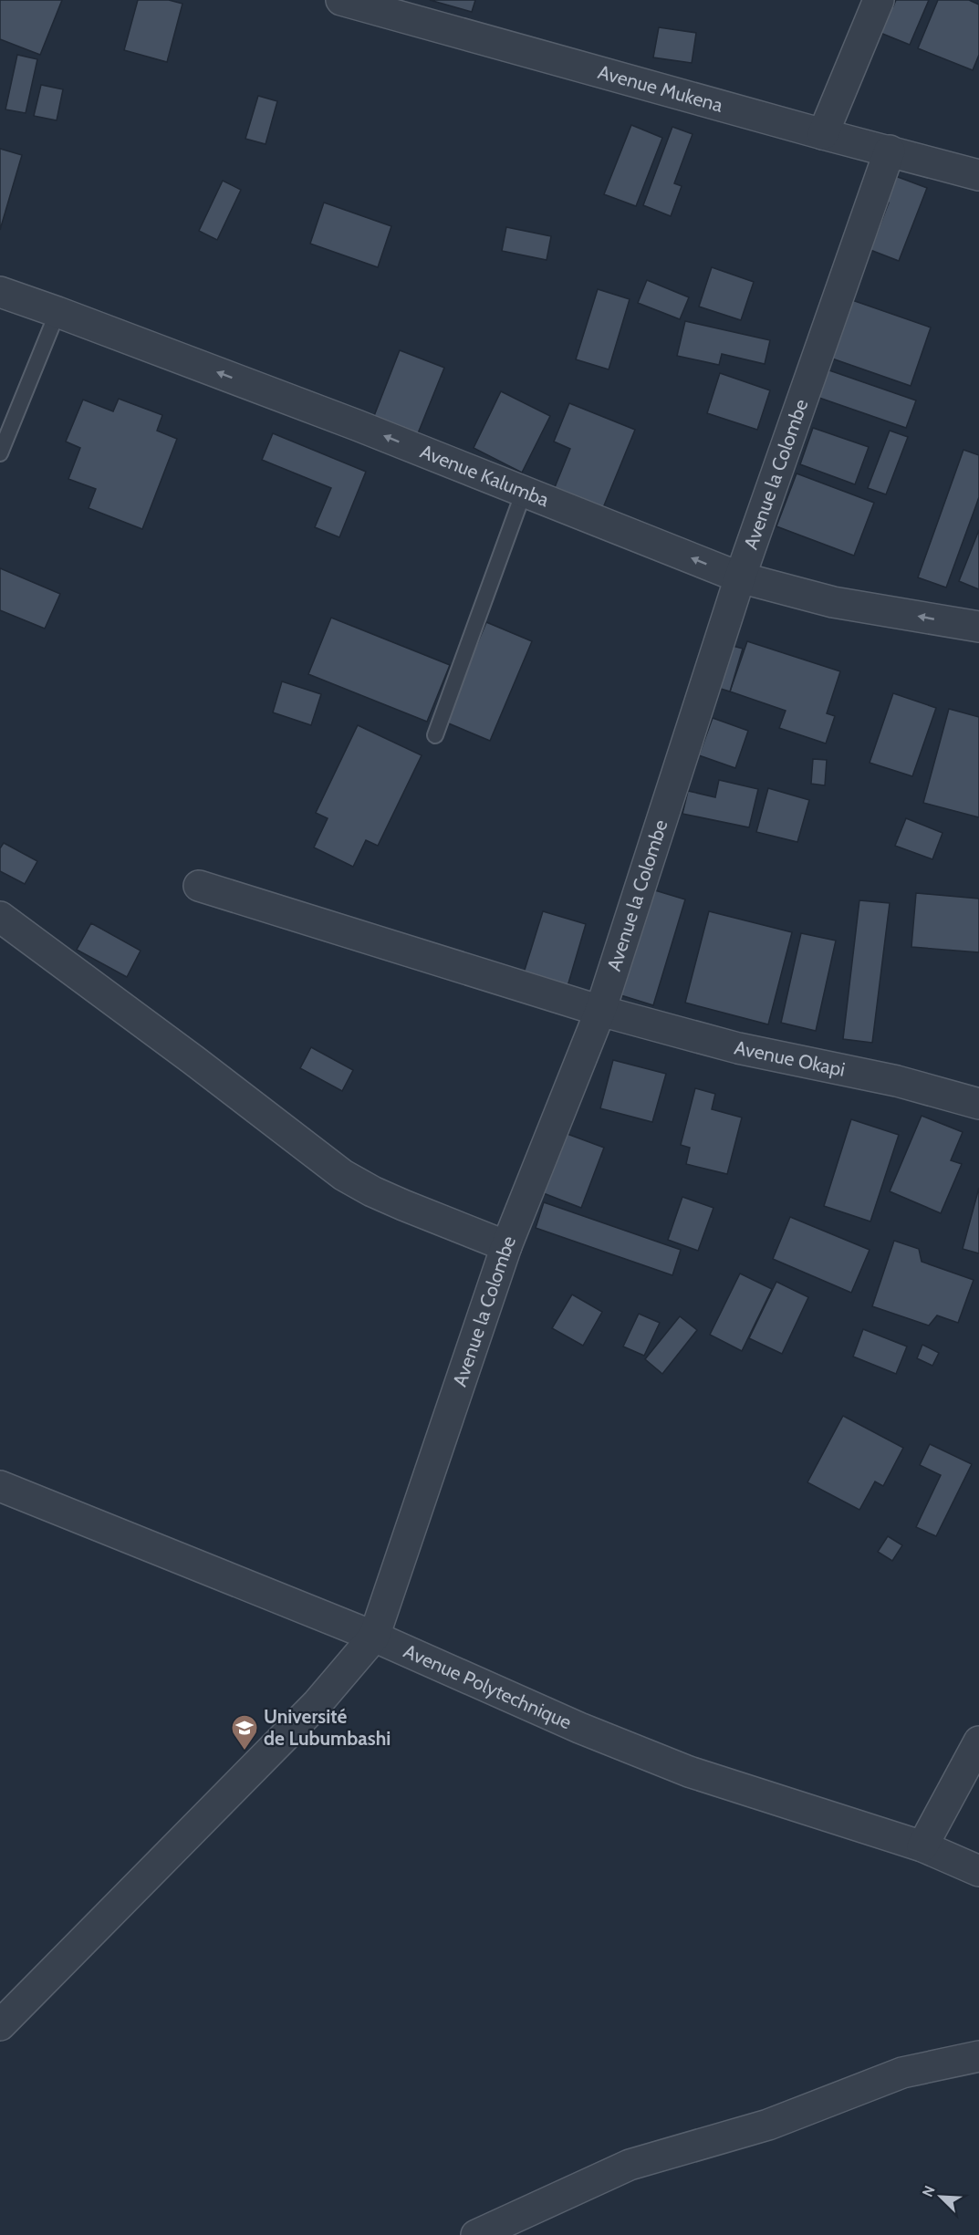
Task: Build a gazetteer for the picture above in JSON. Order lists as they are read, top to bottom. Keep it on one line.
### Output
{"streets":{"street":["Avenue Mukena","Avenue la Colombe","Avenue Kalumba","Avenue Okapi","Avenue Polytechnique"]},"crossings":[["Avenue Mukena","Avenue la Colombe"],["Avenue la Colombe","Avenue Kalumba"],["Avenue la Colombe","Avenue Okapi"],["Avenue la Colombe","Avenue Polytechnique"]],"one_way":["Avenue Kalumba"],"places":{"school or university":["Université de Lubumbashi"]},"north":"top left"}
